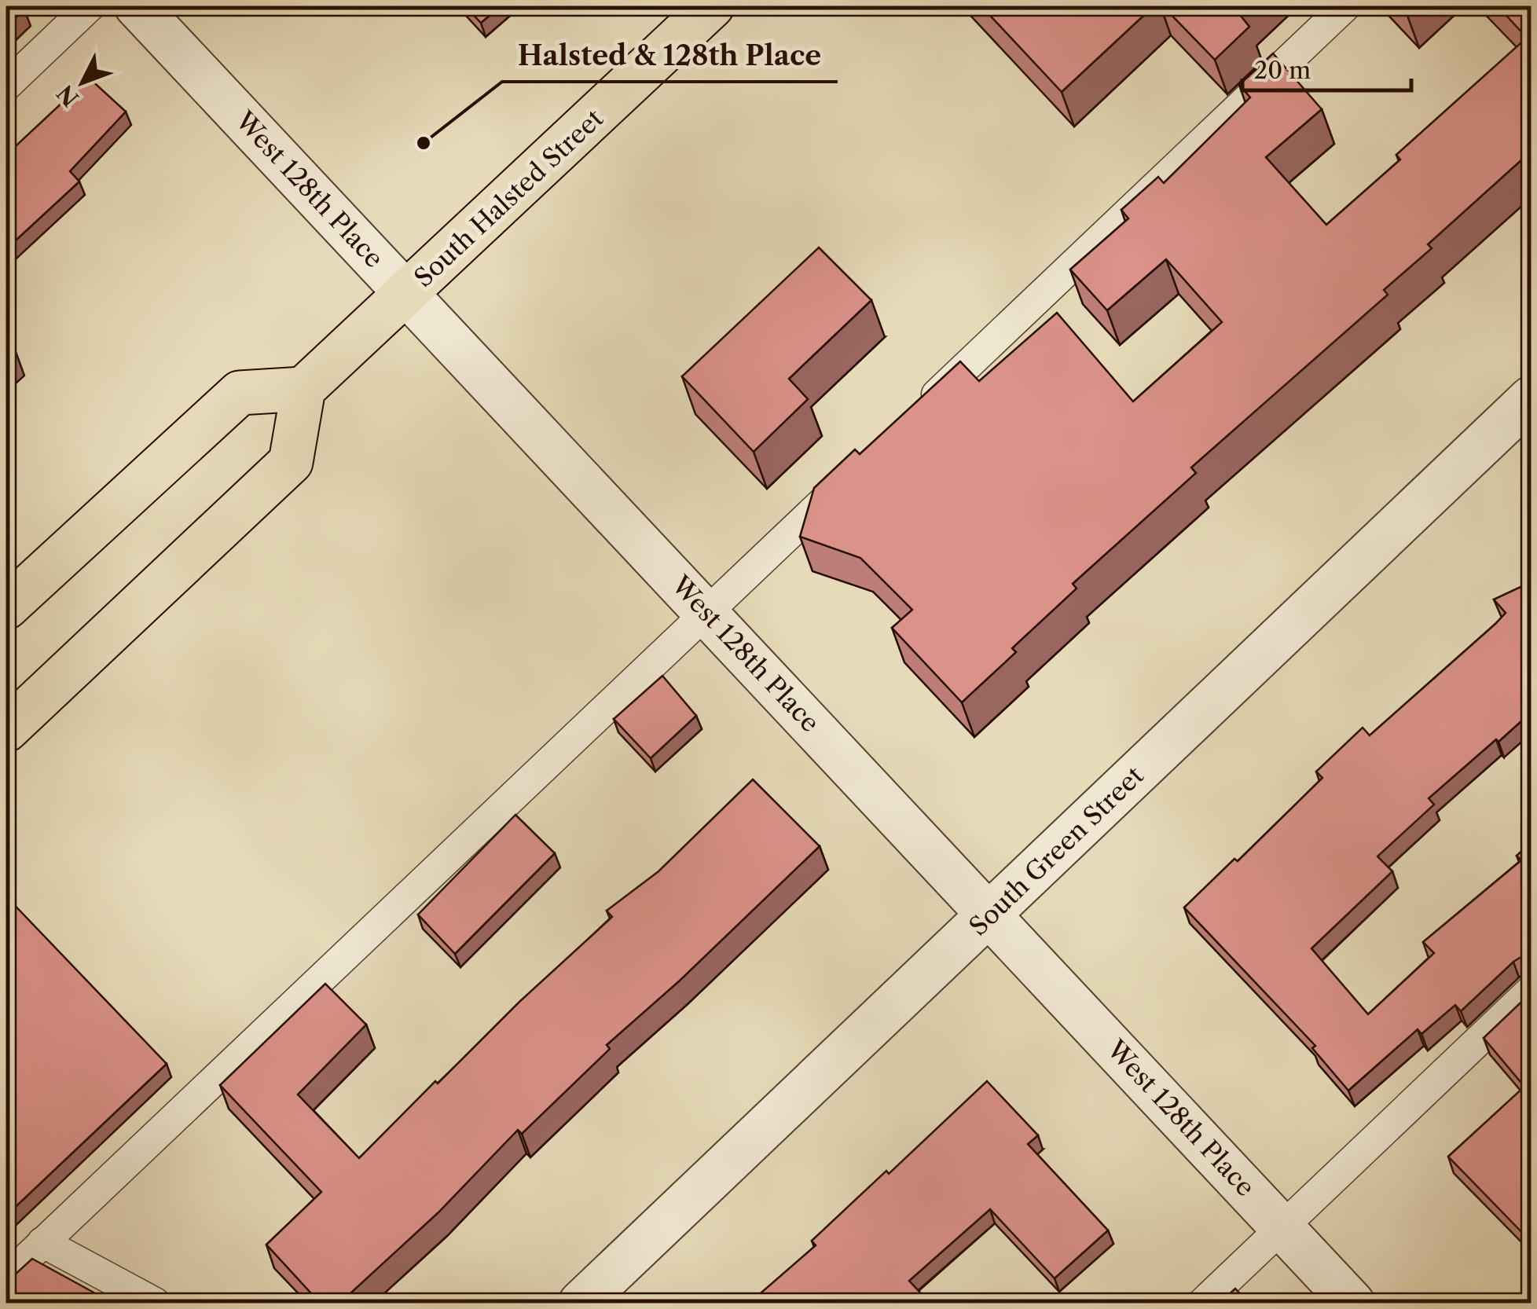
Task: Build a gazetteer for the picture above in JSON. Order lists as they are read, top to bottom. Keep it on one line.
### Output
{"streets":{"main road":["South Halsted Street"],"street":["West 128th Place","South Green Street"]},"crossings":[["West 128th Place","South Halsted Street"],["West 128th Place","South Green Street"]],"places":["Halsted & 128th Place"],"scale_bar":"20 m","north":"bottom left"}
